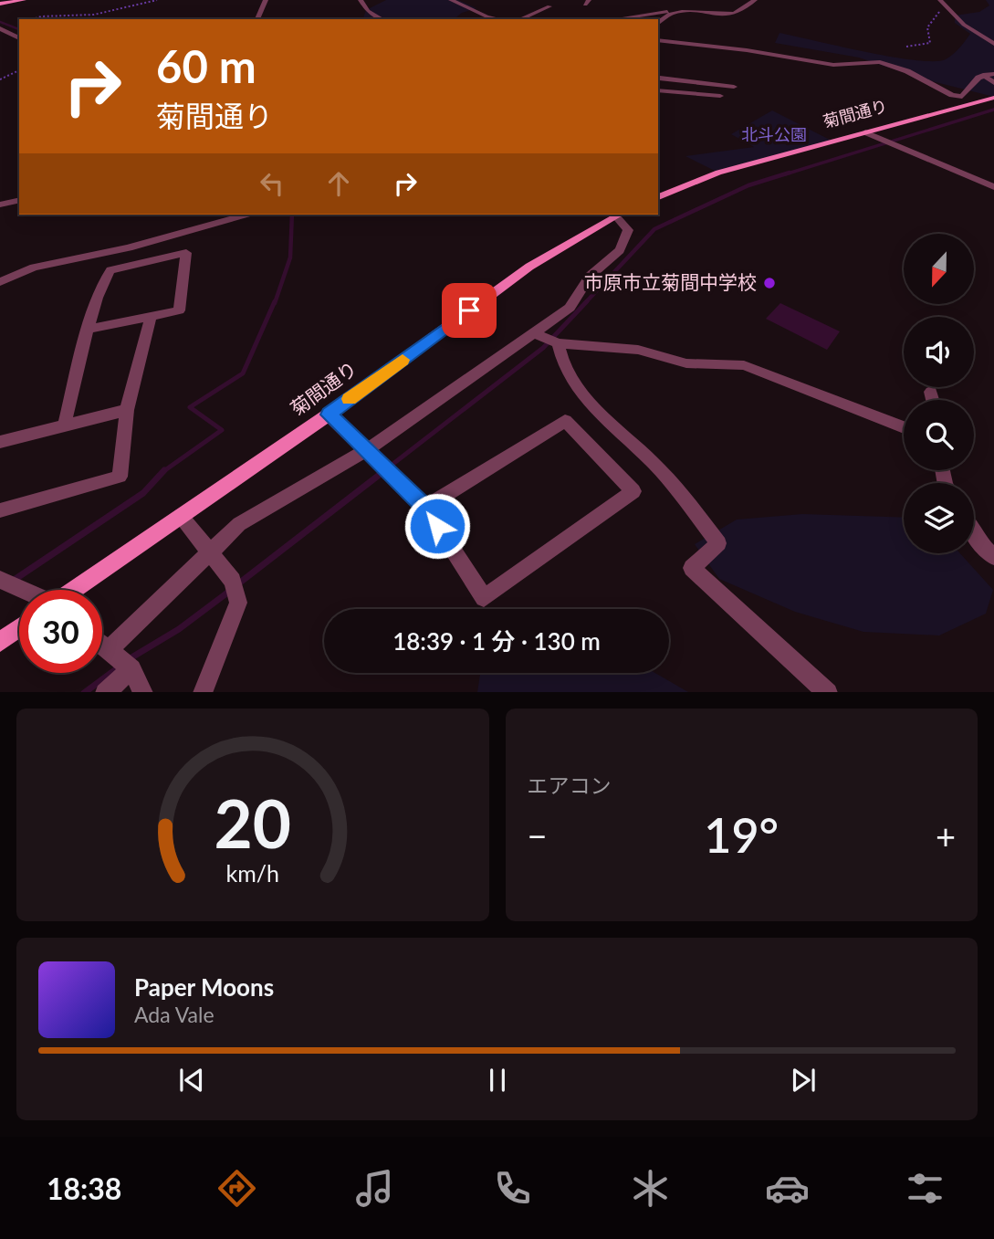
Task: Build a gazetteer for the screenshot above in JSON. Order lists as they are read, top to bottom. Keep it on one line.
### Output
{"streets":{"street":["菊間通り"]},"parks":["北斗公園"],"places":["市原市立菊間中学校"],"north":"bottom","page":{"turn":["60 m","菊間通り"],"limit":"30","trip":"18:39 · 1 分 · 130 m","tile":"エアコン","heat":["−","19°","+"],"song":["Paper Moons","Ada Vale"],"tabs":"18:38","gauge":["20","km/h"]}}
